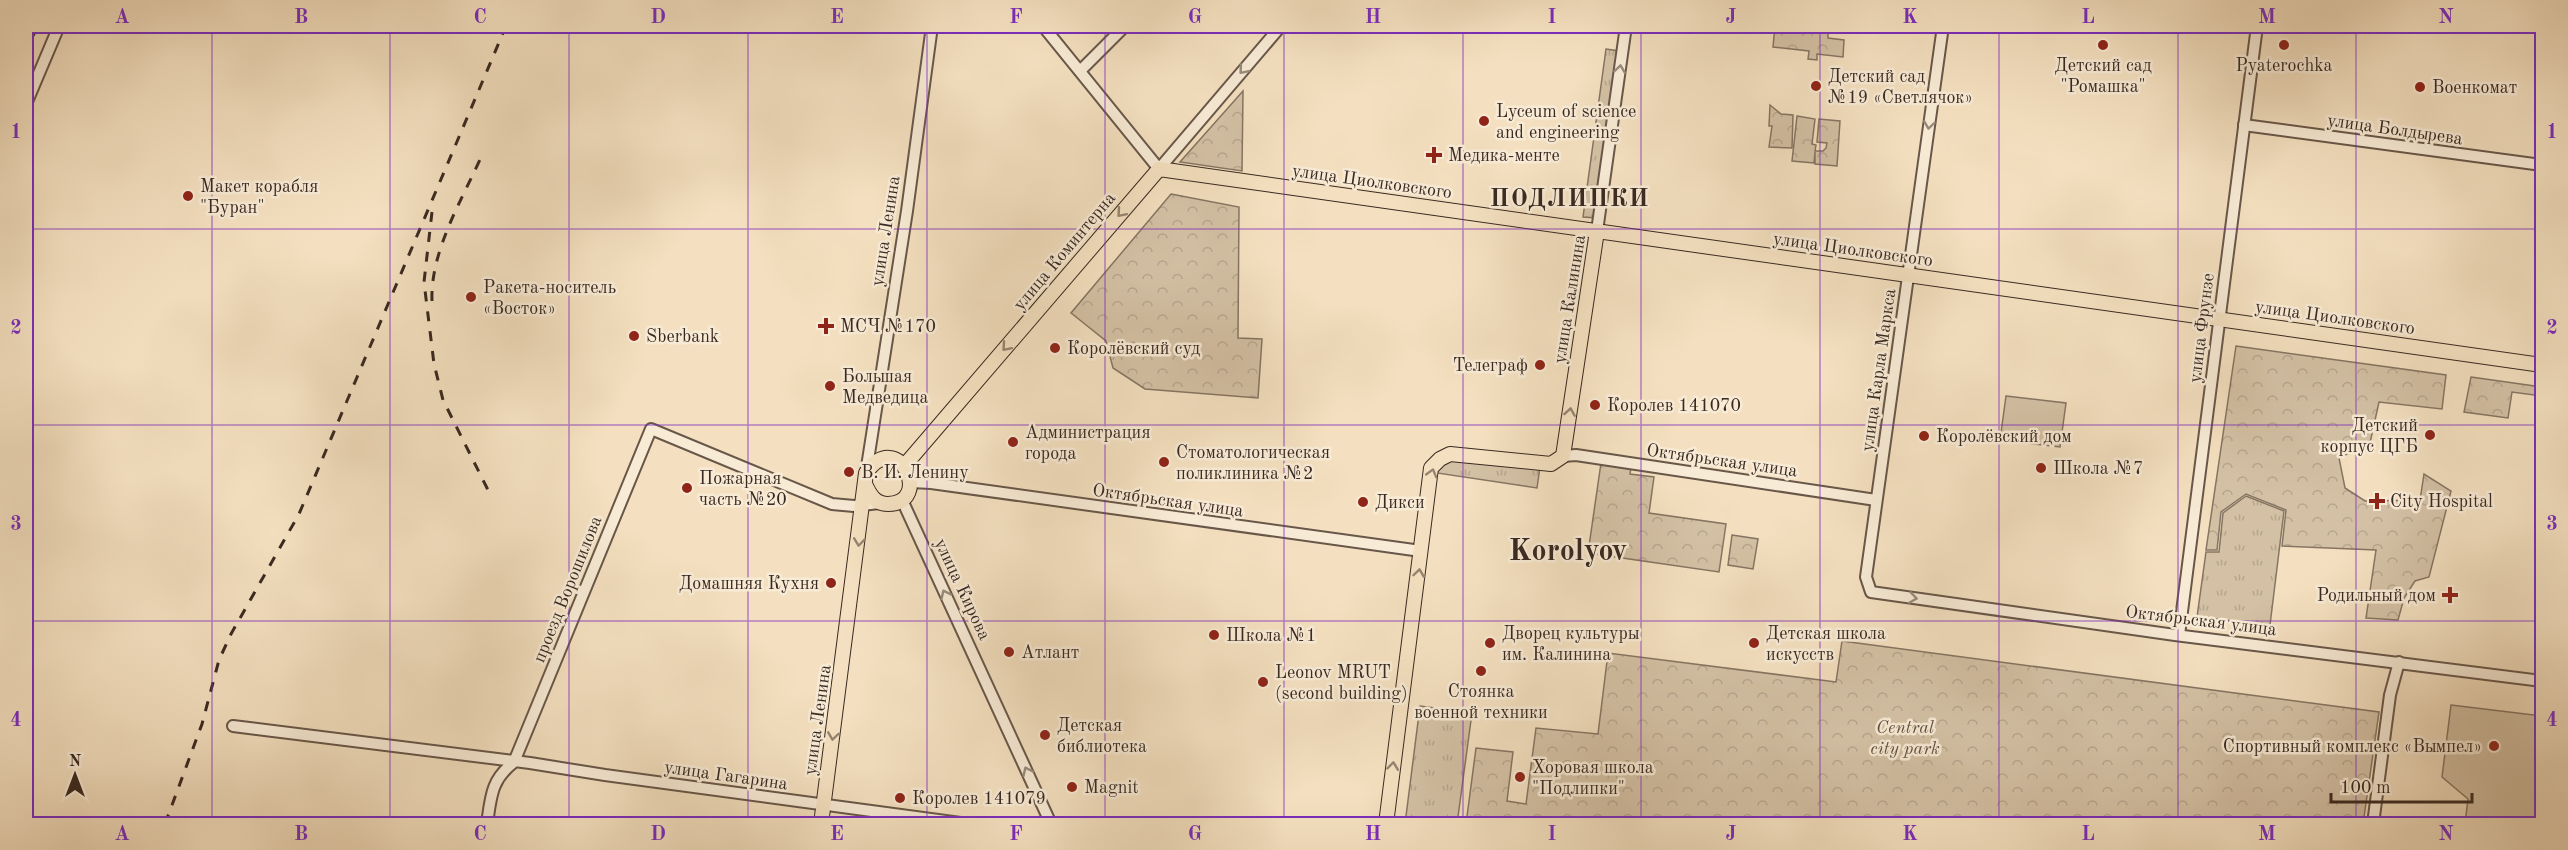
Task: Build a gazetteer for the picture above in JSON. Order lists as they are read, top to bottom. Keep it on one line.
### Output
{"streets":{"main road":["улица Циолковского","улица Ленина","улица Коминтерна","улица Калинина"],"street":["улица Болдырева","улица Фрунзе","улица Карла Маркса","Октябрьская улица","проезд Ворошилова","улица Кирова","улица Гагарина"]},"crossings":[["улица Болдырева","улица Фрунзе"],["улица Циолковского","улица Коминтерна"],["улица Циолковского","улица Калинина"],["улица Циолковского","улица Фрунзе"],["улица Циолковского","улица Карла Маркса"],["улица Ленина","улица Коминтерна"],["улица Ленина","Октябрьская улица"],["улица Ленина","проезд Ворошилова"],["улица Ленина","улица Кирова"],["улица Ленина","улица Гагарина"],["улица Коминтерна","Октябрьская улица"],["улица Коминтерна","улица Кирова"],["улица Калинина","Октябрьская улица"],["улица Фрунзе","Октябрьская улица"],["улица Карла Маркса","Октябрьская улица"],["Октябрьская улица","улица Кирова"],["проезд Ворошилова","улица Гагарина"]],"one_way":["улица Ленина","улица Коминтерна","улица Калинина","улица Карла Маркса","улица Кирова"],"districts":["ПОДЛИПКИ","Korolyov"],"parks":["Central city park"],"places":{"other":["Детский сад \"Ромашка\"","Pyaterochka","Детский сад №19 «Светлячок»","Военкомат","Lyceum of science and engineering","Макет корабля \"Буран\"","Ракета-носитель «Восток»","Sberbank","Королёвский суд","Телеграф","Большая Медведица","Королев 141070","Детский корпус ЦГБ","Королёвский дом","Администрация города","Стоматологическая поликлиника №2","Школа №7","В. И. Ленину","Пожарная часть №20","Дикси","Домашняя Кухня","Школа №1","Дворец культуры им. Калинина","Детская школа искусств","Атлант","Стоянка военной техники","Leonov MRUT (second building)","Детская библиотека","Спортивный комплекс «Вымпел»","Хоровая школа \"Подлипки\"","Magnit","Королев 141079"],"health":["Медика-менте","МСЧ №170","City Hospital","Родильный дом"]},"scale_bar":"100 m","north":"top","grid":{"columns":["A","B","C","D","E","F","G","H","I","J","K","L","M","N"],"rows":["1","2","3","4"]}}
